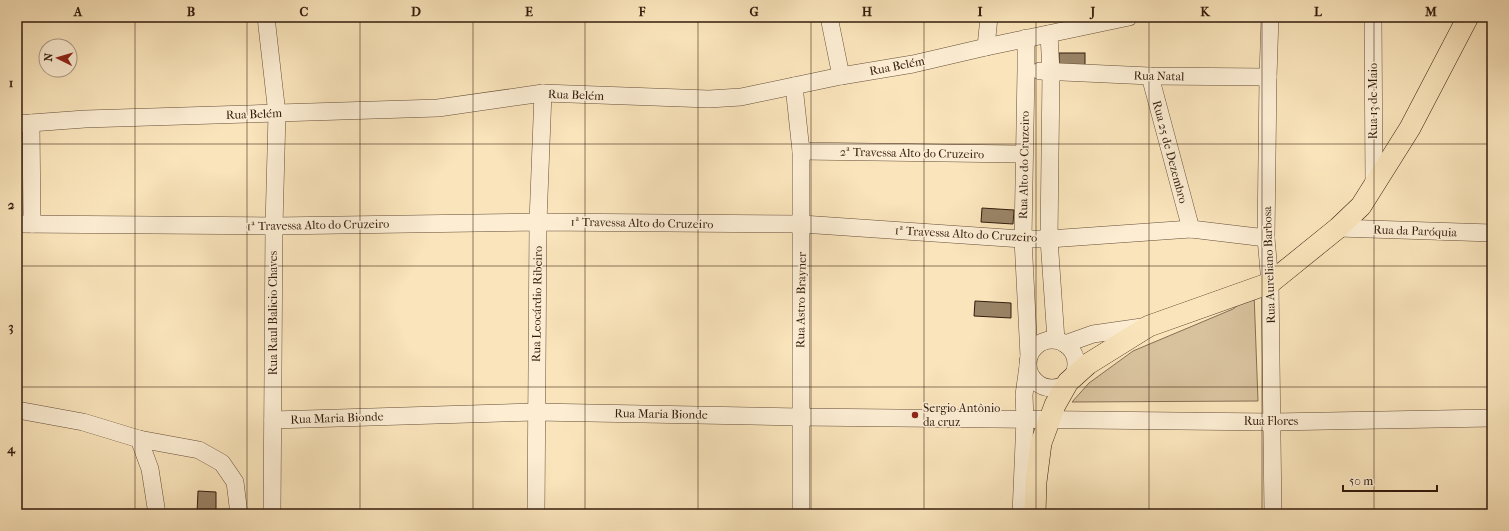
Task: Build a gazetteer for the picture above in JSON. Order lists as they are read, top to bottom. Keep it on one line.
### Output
{"streets":{"street":["Rua Belém","Rua Natal","Rua 13 de Maio","Rua 25 de Dezembro","2ª Travessa Alto do Cruzeiro","Rua Alto do Cruzeiro","1ª Travessa Alto do Cruzeiro","Rua da Paróquia","Rua Aureliano Barbosa","Rua Astro Brayner","Rua Leocárdio Ribeiro","Rua Raul Balicio Chaves","Rua Maria Bionde","Rua Flores"]},"crossings":[["Rua Belém","Rua Alto do Cruzeiro"],["Rua Belém","Rua Astro Brayner"],["Rua Belém","Rua Leocárdio Ribeiro"],["Rua Belém","Rua Raul Balicio Chaves"],["Rua Natal","Rua 25 de Dezembro"],["Rua Natal","Rua Aureliano Barbosa"],["Rua 25 de Dezembro","1ª Travessa Alto do Cruzeiro"],["2ª Travessa Alto do Cruzeiro","Rua Alto do Cruzeiro"],["2ª Travessa Alto do Cruzeiro","Rua Astro Brayner"],["Rua Alto do Cruzeiro","1ª Travessa Alto do Cruzeiro"],["Rua Alto do Cruzeiro","Rua Maria Bionde"],["1ª Travessa Alto do Cruzeiro","Rua Aureliano Barbosa"],["1ª Travessa Alto do Cruzeiro","Rua Astro Brayner"],["1ª Travessa Alto do Cruzeiro","Rua Leocárdio Ribeiro"],["1ª Travessa Alto do Cruzeiro","Rua Raul Balicio Chaves"],["Rua Aureliano Barbosa","Rua Flores"],["Rua Astro Brayner","Rua Maria Bionde"],["Rua Leocárdio Ribeiro","Rua Maria Bionde"],["Rua Raul Balicio Chaves","Rua Maria Bionde"],["Rua Maria Bionde","Rua Flores"]],"places":["Sergio Antônio da cruz"],"scale_bar":"50 m","north":"left","grid":{"columns":["A","B","C","D","E","F","G","H","I","J","K","L","M"],"rows":["1","2","3","4"]}}
